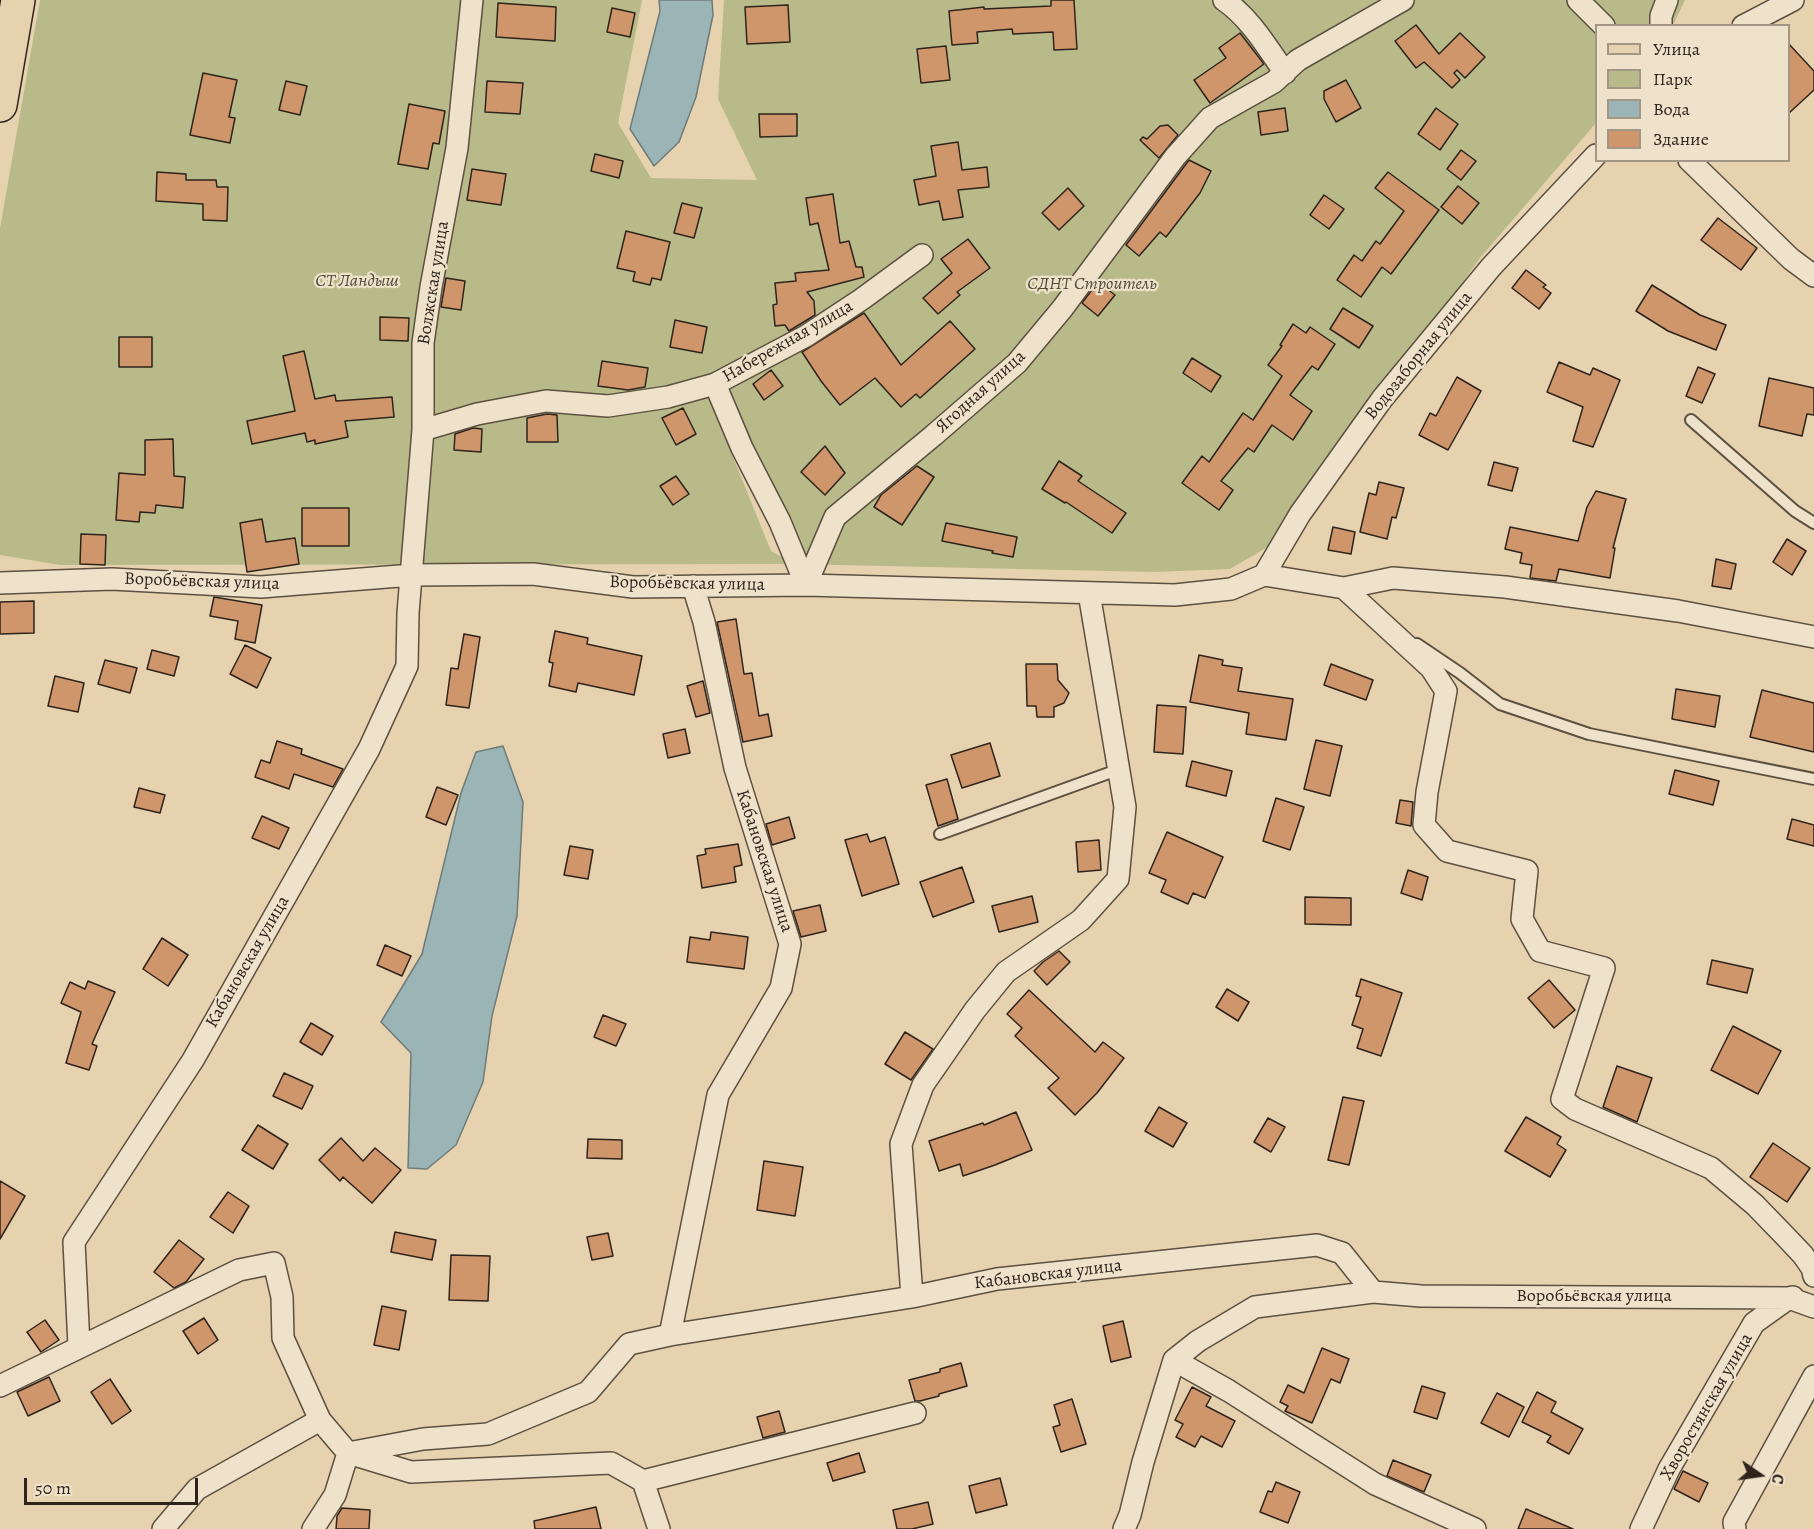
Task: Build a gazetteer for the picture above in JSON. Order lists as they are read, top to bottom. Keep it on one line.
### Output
{"streets":{"street":["Волжская улица","Набережная улица","Водозаборная улица","Ягодная улица","Воробьёвская улица","Кабановская улица","Хворостянская улица"]},"crossings":[["Волжская улица","Воробьёвская улица"],["Волжская улица","Кабановская улица"],["Набережная улица","Ягодная улица"],["Набережная улица","Воробьёвская улица"],["Водозаборная улица","Воробьёвская улица"],["Ягодная улица","Воробьёвская улица"],["Воробьёвская улица","Кабановская улица"],["Воробьёвская улица","Хворостянская улица"]],"parks":["СТ Ландыш","СДНТ Строитель"],"legend":["Улица","Парк","Вода","Здание"],"scale_bar":"50 m","north":"right"}
